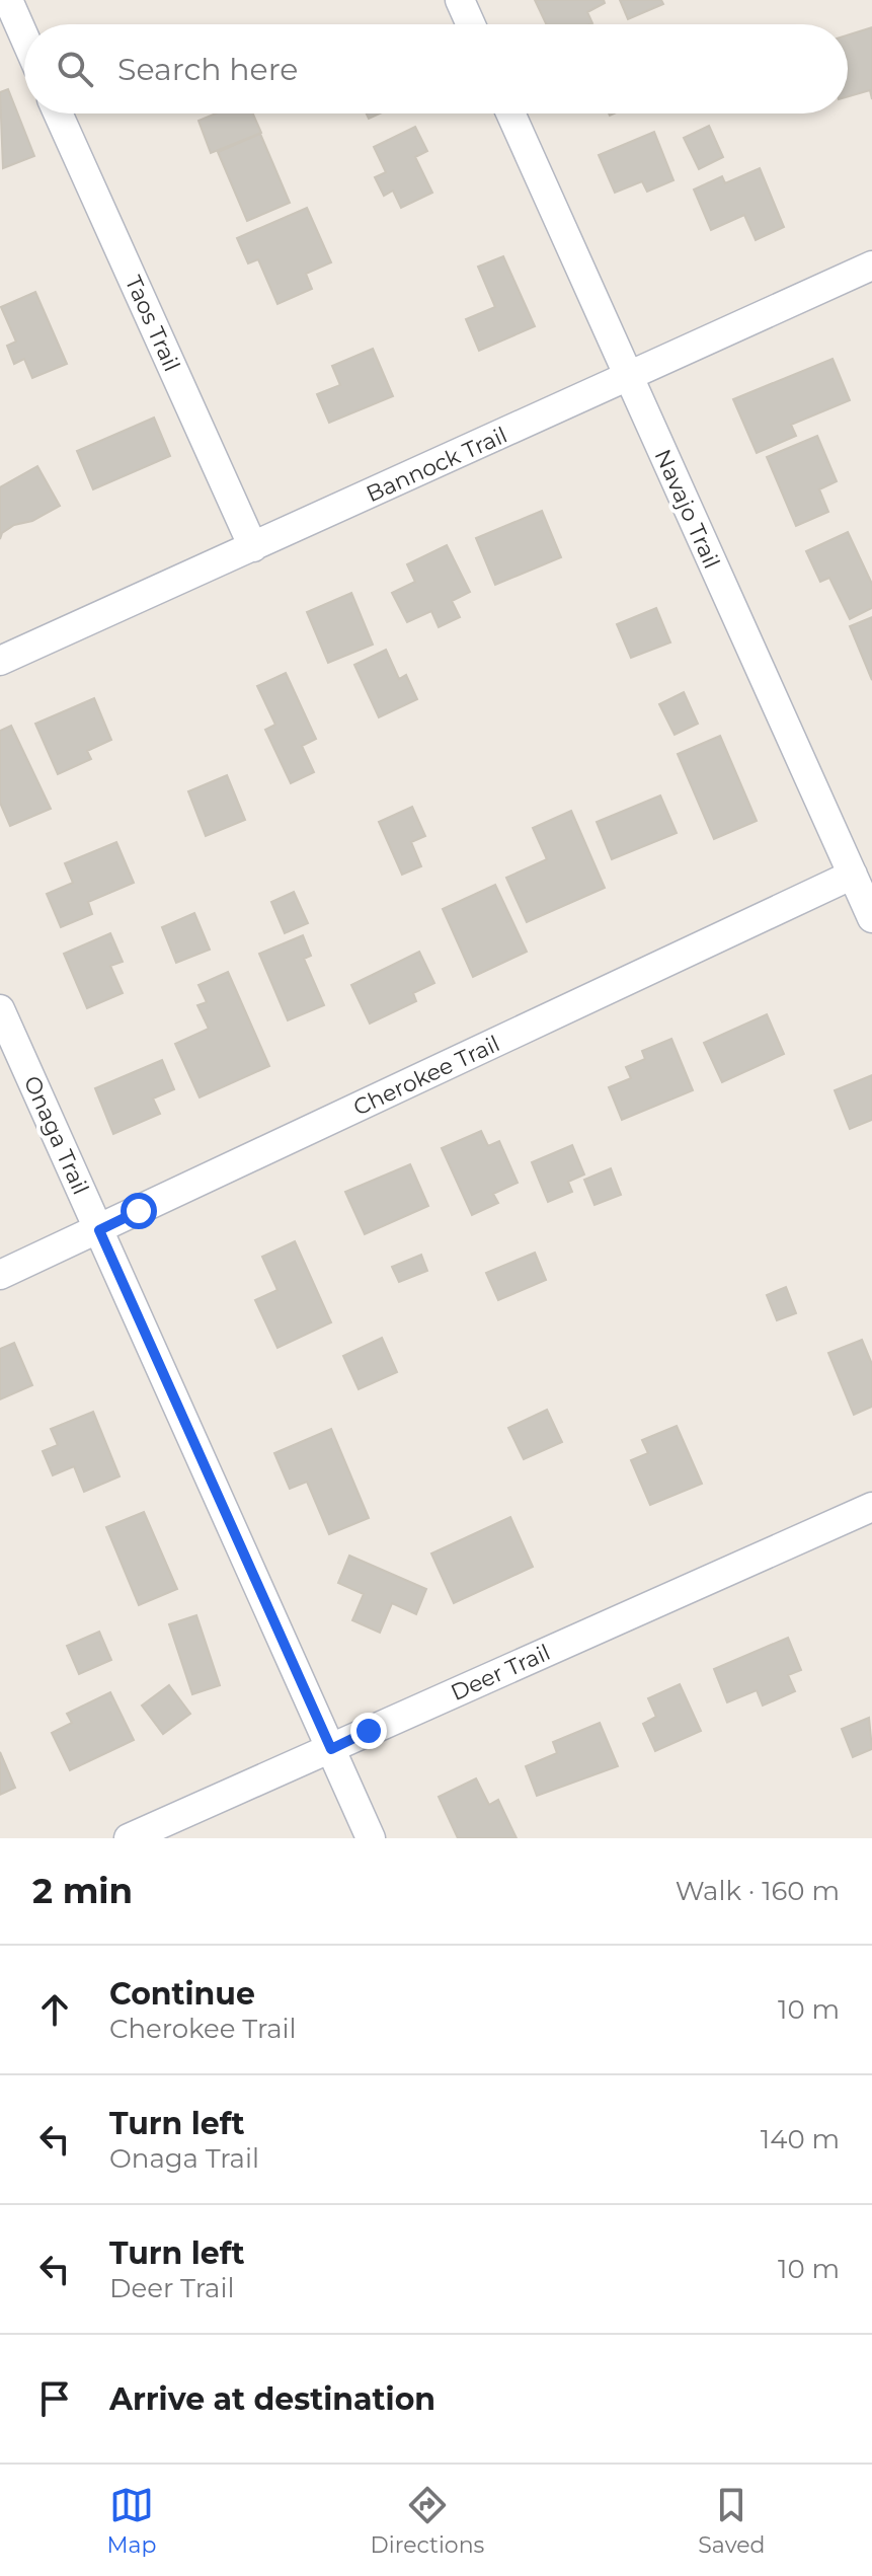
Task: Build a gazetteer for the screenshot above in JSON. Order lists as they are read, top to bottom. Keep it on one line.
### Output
{"streets":{"street":["Taos Trail","Bannock Trail","Navajo Trail","Cherokee Trail","Onaga Trail","Deer Trail"]},"crossings":[["Taos Trail","Bannock Trail"],["Bannock Trail","Navajo Trail"],["Navajo Trail","Cherokee Trail"],["Cherokee Trail","Onaga Trail"],["Onaga Trail","Deer Trail"]],"page":{"search":"Search here","heading":["2 min","Walk · 160 m"],"list":[["Continue","Cherokee Trail","10 m"],["Turn left","Onaga Trail","140 m"],["Turn left","Deer Trail","10 m"],"Arrive at destination"],"nav":["Map","Directions","Saved"]}}
